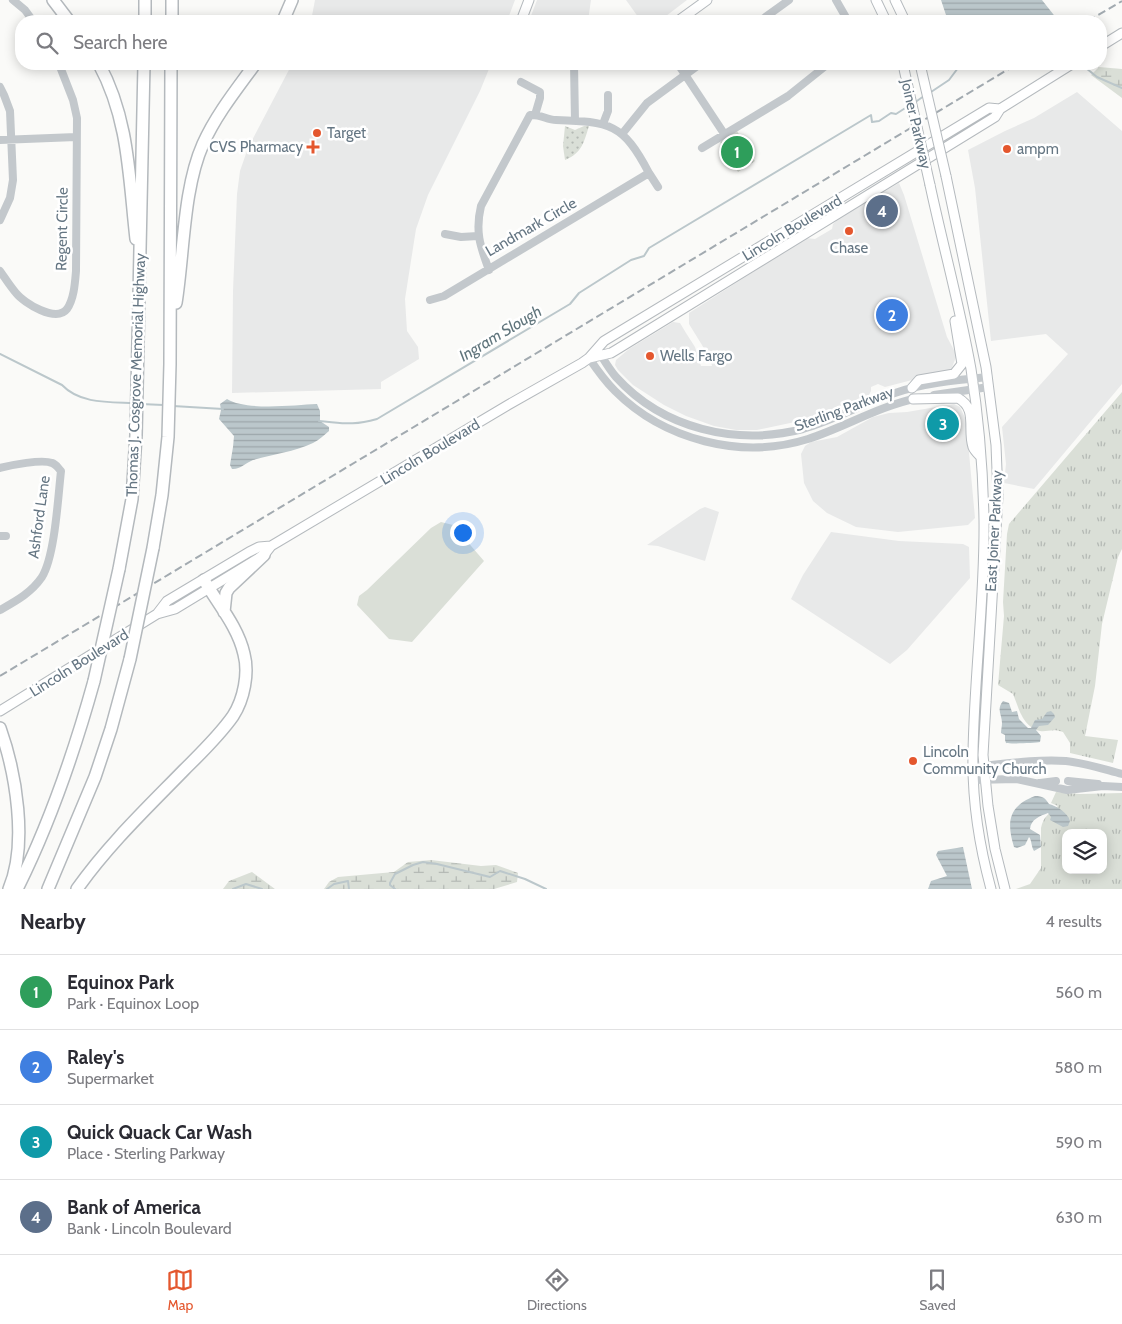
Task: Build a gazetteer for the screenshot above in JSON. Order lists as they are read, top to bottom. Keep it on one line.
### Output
{"streets":{"highway":["Thomas J. Cosgrove Memorial Highway"],"main road":["Joiner Parkway","Lincoln Boulevard","East Joiner Parkway"],"street":["Landmark Circle","Regent Circle","Sterling Parkway","Ashford Lane"]},"crossings":[["Joiner Parkway","East Joiner Parkway"],["Lincoln Boulevard","Sterling Parkway"],["Sterling Parkway","East Joiner Parkway"]],"water":["Ingram Slough"],"places":{"other":["Target","ampm","Chase","Wells Fargo","Lincoln Community Church"],"health":["CVS Pharmacy"]},"page":{"search":"Search here","pins":["1","4","2","3"],"heading":["Nearby","4 results"],"list":[{"mark":"1","name":"Equinox Park","note":"Park · Equinox Loop","value":"560 m"},{"mark":"2","name":"Raley's","note":"Supermarket","value":"580 m"},{"mark":"3","name":"Quick Quack Car Wash","note":"Place · Sterling Parkway","value":"590 m"},{"mark":"4","name":"Bank of America","note":"Bank · Lincoln Boulevard","value":"630 m"}],"nav":["Map","Directions","Saved"]}}
